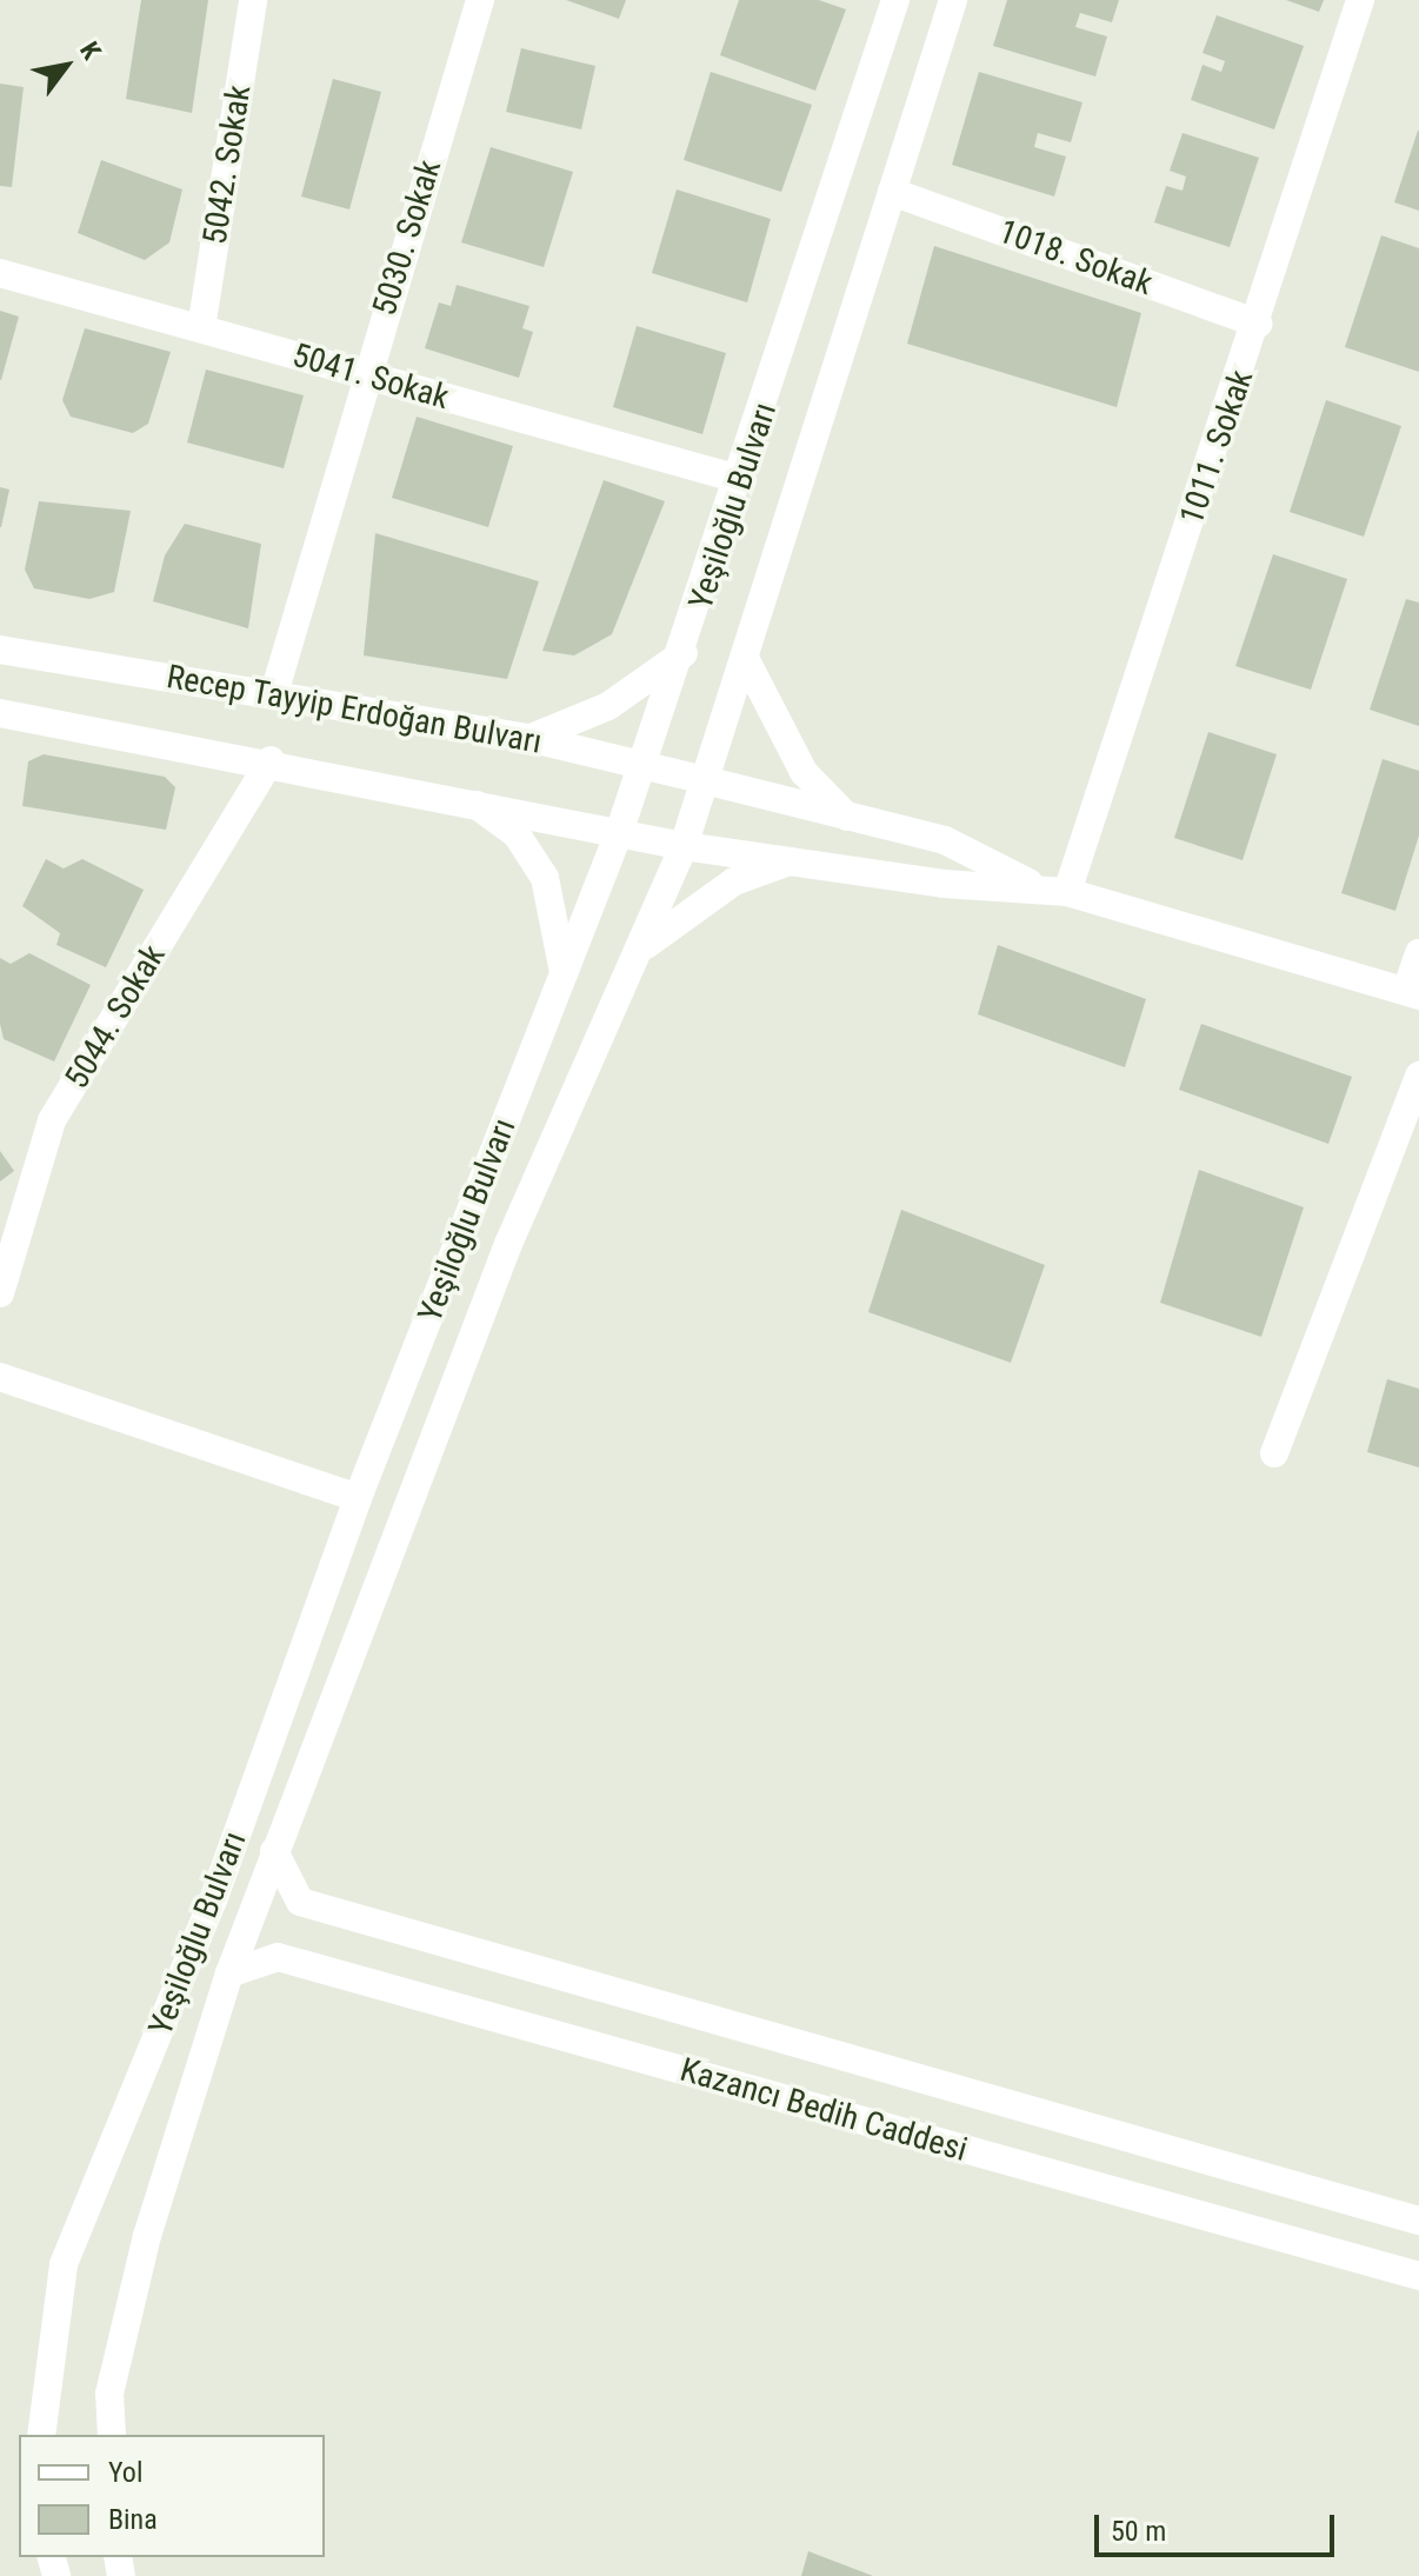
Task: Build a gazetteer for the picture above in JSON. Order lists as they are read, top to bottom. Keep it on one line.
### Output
{"streets":{"main road":["5042. Sokak","5030. Sokak","1018. Sokak","5041. Sokak","1011. Sokak","Yeşiloğlu Bulvarı","Recep Tayyip Erdoğan Bulvarı","5044. Sokak","Kazancı Bedih Caddesi"]},"crossings":[["5042. Sokak","5041. Sokak"],["5030. Sokak","5041. Sokak"],["5030. Sokak","Recep Tayyip Erdoğan Bulvarı"],["1018. Sokak","1011. Sokak"],["1018. Sokak","Yeşiloğlu Bulvarı"],["5041. Sokak","Yeşiloğlu Bulvarı"],["Yeşiloğlu Bulvarı","Recep Tayyip Erdoğan Bulvarı"],["Yeşiloğlu Bulvarı","Kazancı Bedih Caddesi"],["Recep Tayyip Erdoğan Bulvarı","5044. Sokak"]],"legend":["Yol","Bina"],"scale_bar":"50 m","north":"top right"}
